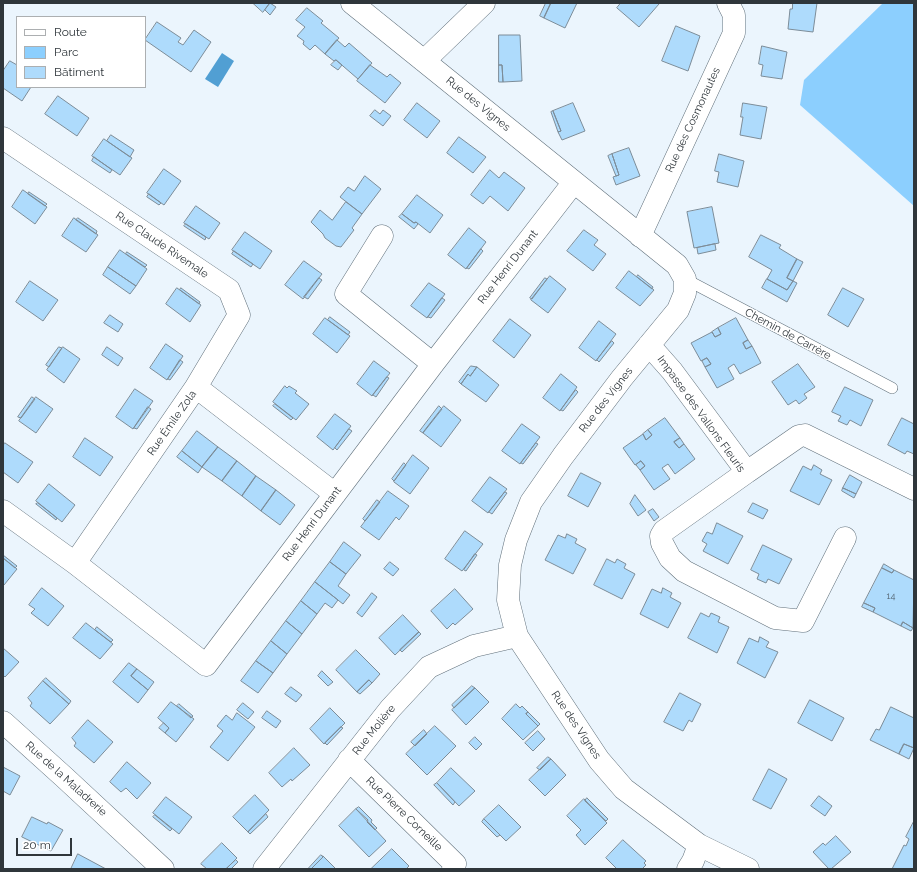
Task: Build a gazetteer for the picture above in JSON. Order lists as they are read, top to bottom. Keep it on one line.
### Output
{"streets":{"street":["Rue des Vignes","Rue des Cosmonautes","Rue Claude Rivemale","Rue Henri Dunant","Impasse des Vallons Fleuris","Rue Émile Zola","Rue Molière","Rue de la Maladrerie","Rue Pierre Corneille"],"lane":["Chemin de Carrère"]},"crossings":[["Rue des Vignes","Rue des Cosmonautes"],["Rue des Vignes","Rue Henri Dunant"],["Rue des Vignes","Chemin de Carrère"],["Rue des Vignes","Impasse des Vallons Fleuris"],["Rue des Vignes","Rue Molière"],["Rue Claude Rivemale","Rue Émile Zola"],["Rue Henri Dunant","Rue Émile Zola"],["Rue Molière","Rue Pierre Corneille"]],"house_numbers":["14"],"legend":["Route","Parc","Bâtiment"],"scale_bar":"20 m"}
